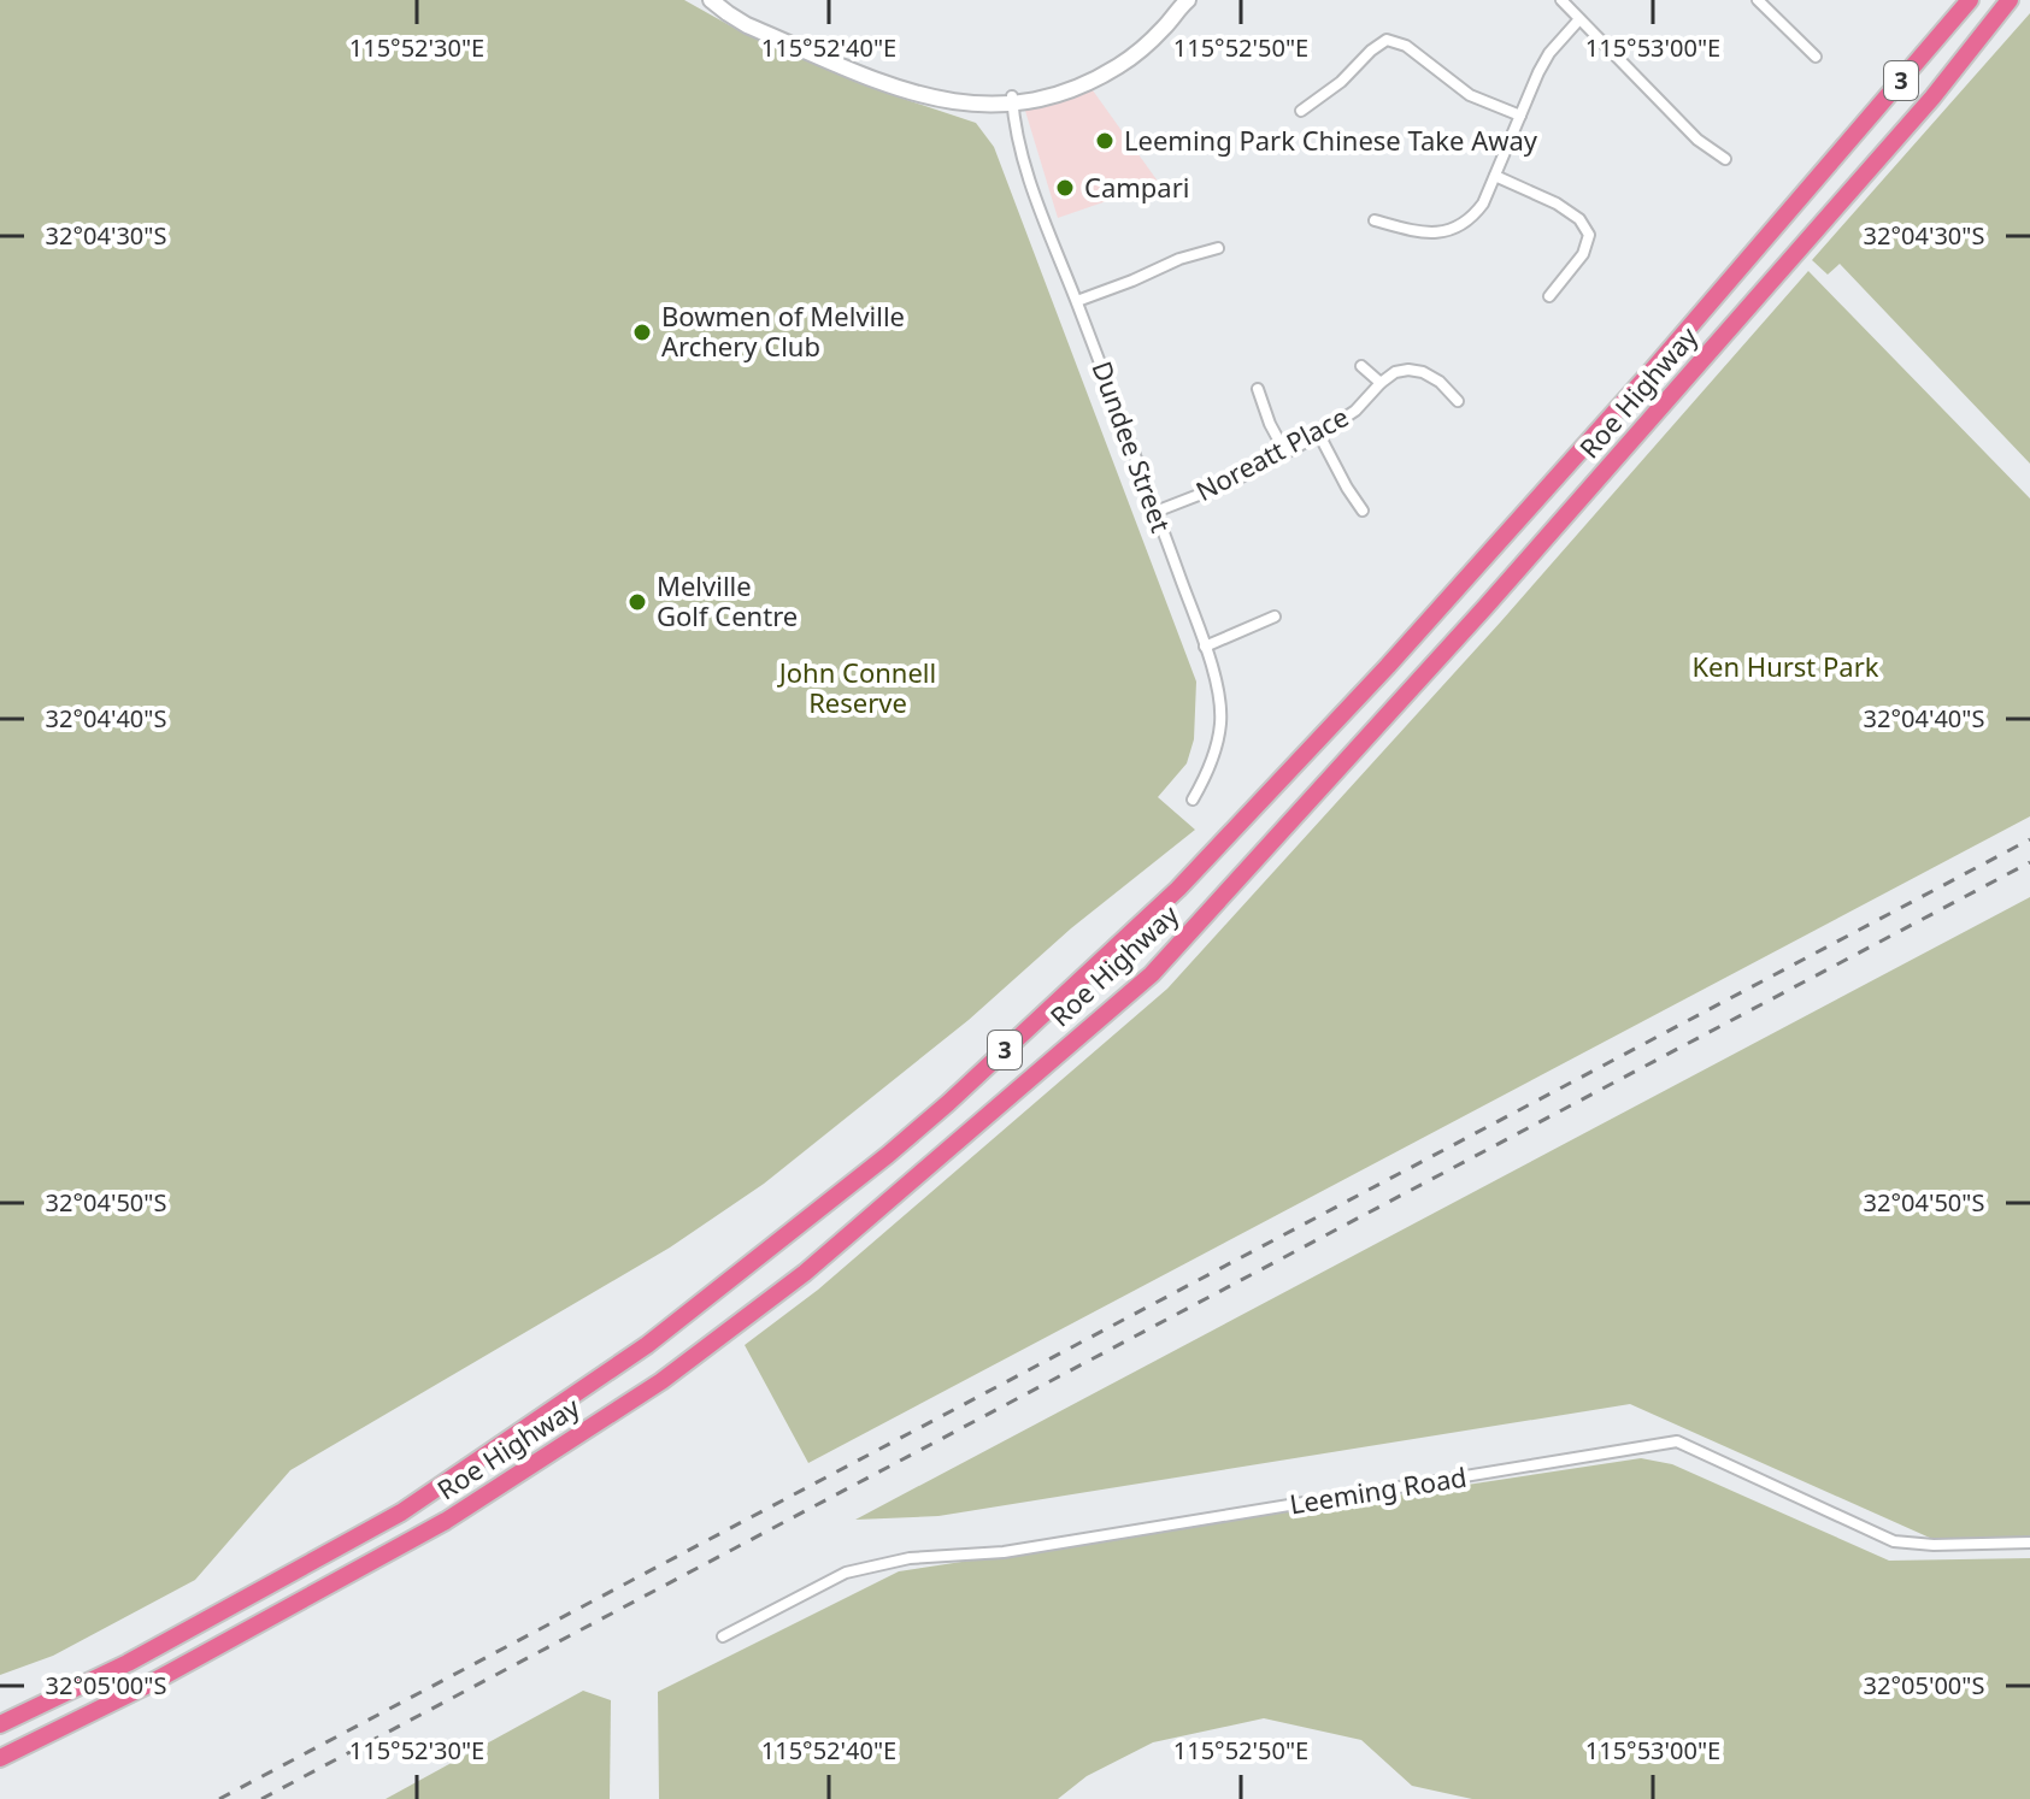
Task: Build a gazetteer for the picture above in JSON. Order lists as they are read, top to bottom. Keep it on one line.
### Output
{"streets":{"highway":["3","Roe Highway"],"street":["Dundee Street","Noreatt Place","Leeming Road"]},"crossings":[["Dundee Street","Noreatt Place"]],"parks":["Ken Hurst Park","John Connell Reserve"],"places":["Leeming Park Chinese Take Away","Campari","Bowmen of Melville Archery Club","Melville Golf Centre"],"coordinates":["115°52'30\"E","115°52'40\"E","115°52'50\"E","115°53'00\"E","32°04'30\"S","32°04'40\"S","32°04'50\"S","32°05'00\"S"]}
